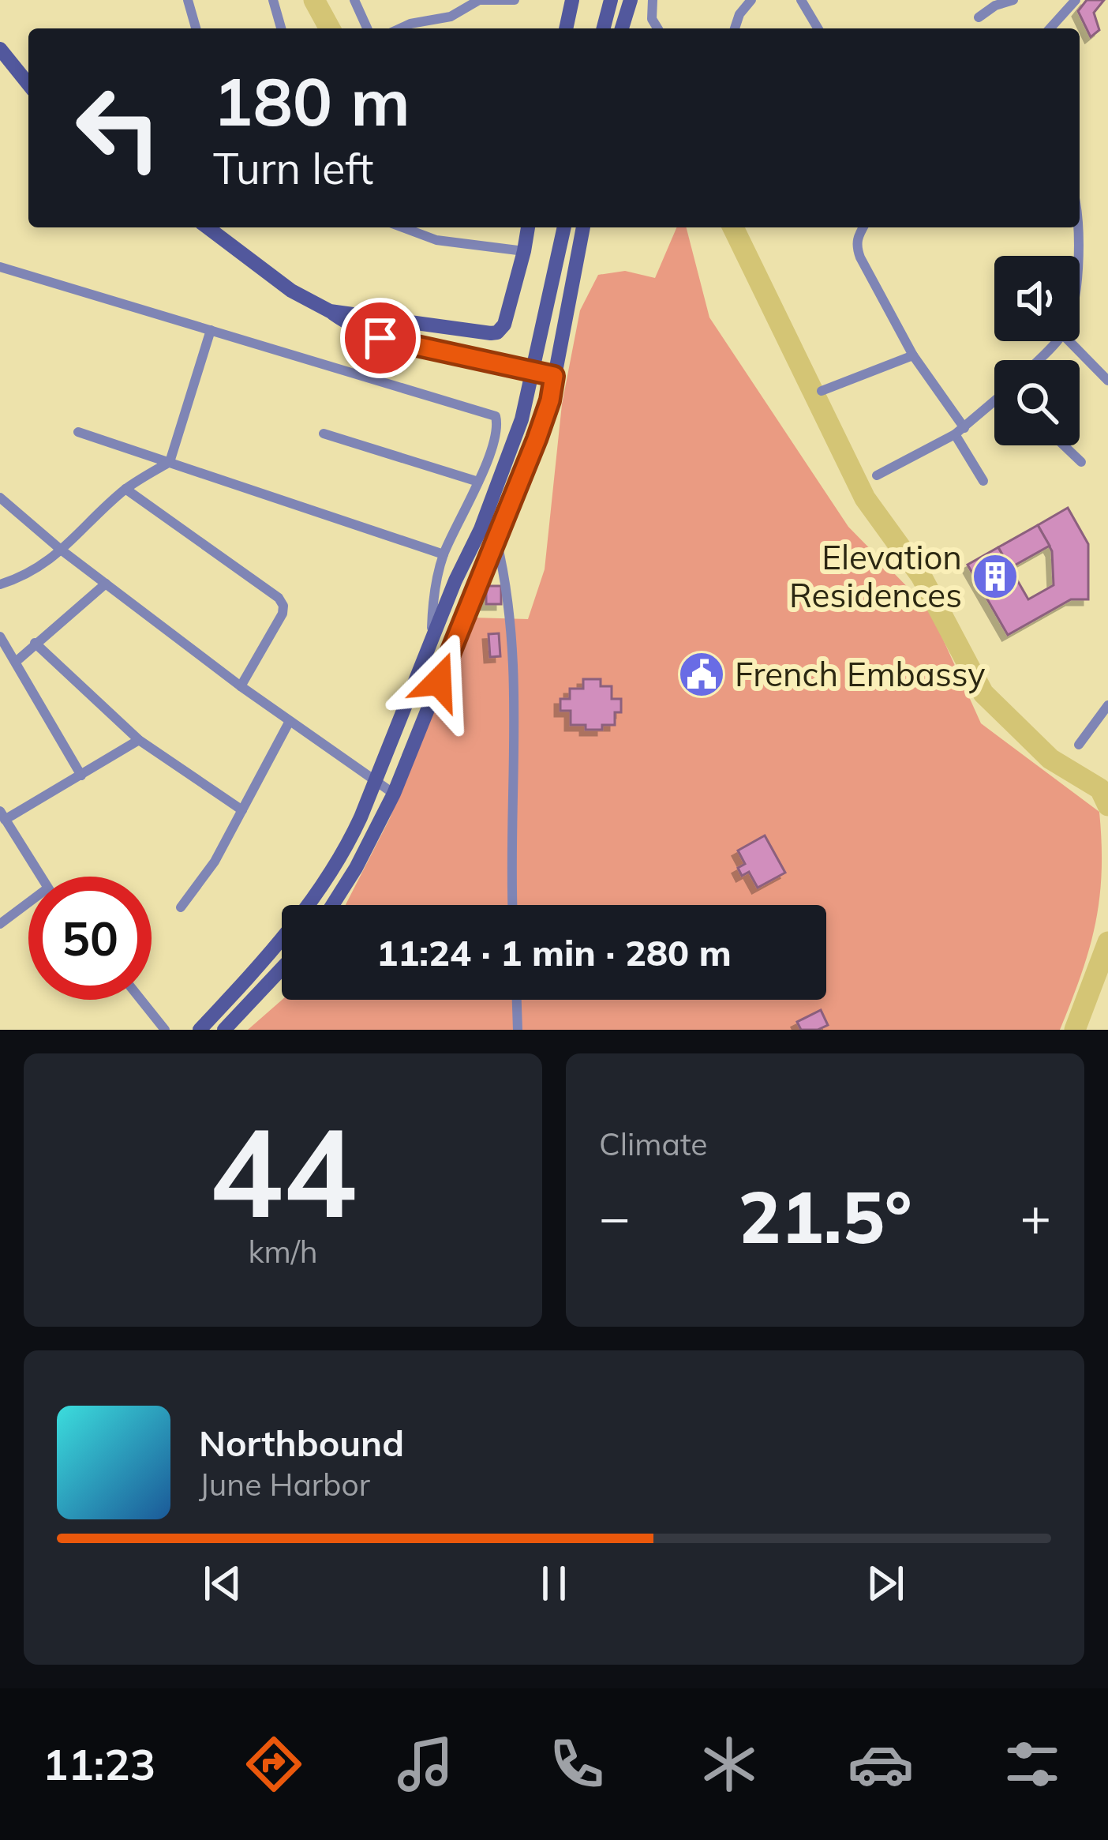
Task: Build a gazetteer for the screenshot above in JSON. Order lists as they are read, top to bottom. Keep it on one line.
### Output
{"places":{"building":["Elevation Residences"],"public building":["French Embassy"]},"page":{"turn":["180 m","Turn left"],"limit":"50","trip":"11:24 · 1 min · 280 m","tile":[["44","km/h"],"Climate"],"heat":["−","21.5°","+"],"song":["Northbound","June Harbor"],"tabs":"11:23"}}
